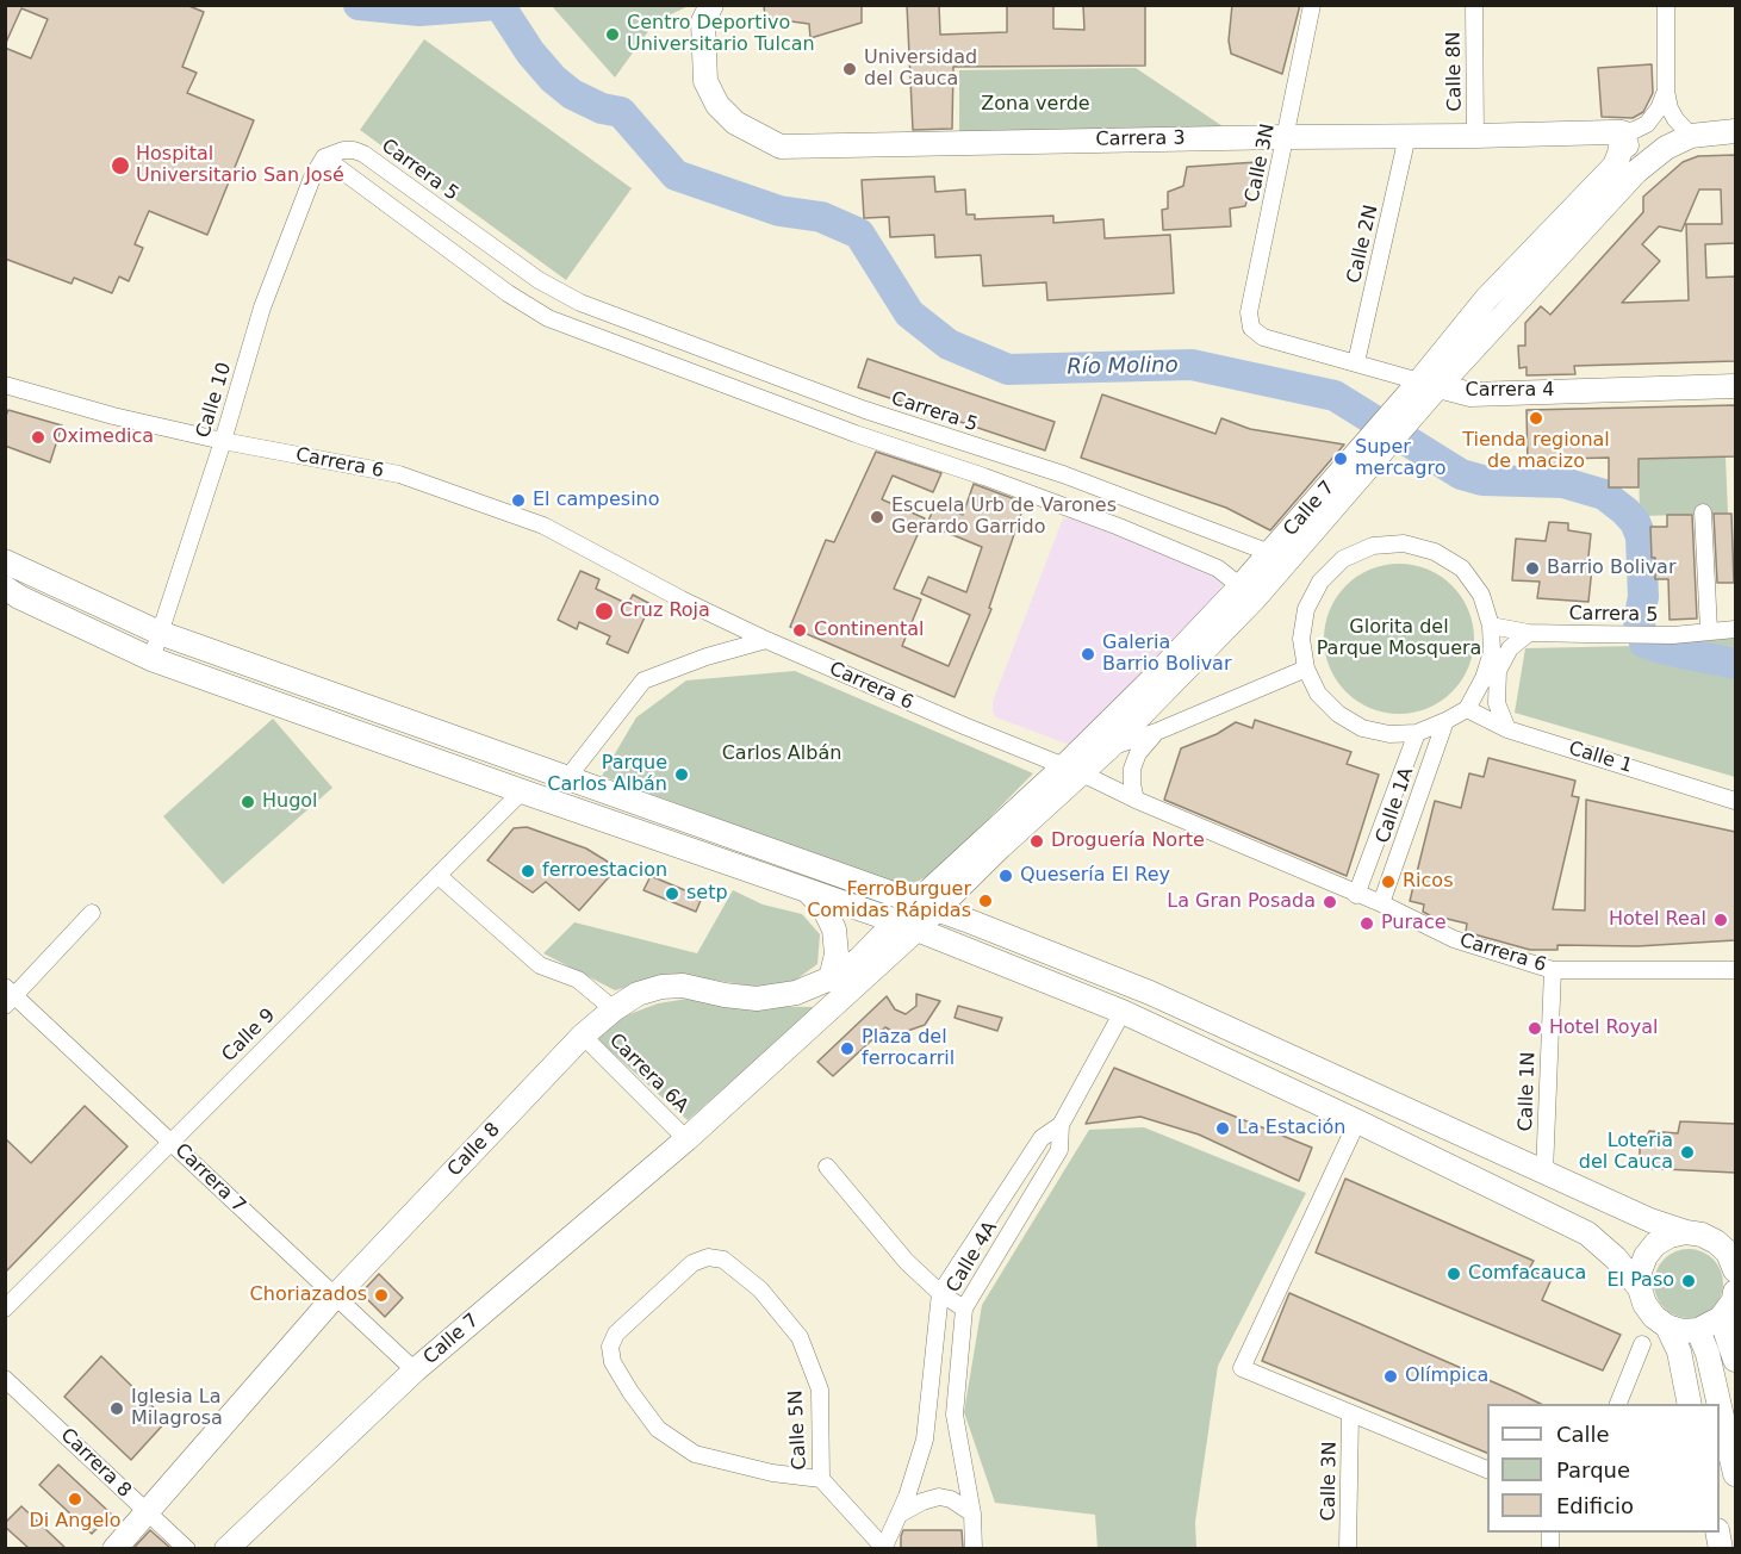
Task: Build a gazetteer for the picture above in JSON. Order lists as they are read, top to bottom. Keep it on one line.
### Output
{"streets":{"main road":["Carrera 3","Carrera 4","Calle 7","Calle 8"],"street":["Calle 8N","Calle 3N","Carrera 5","Calle 2N","Calle 10","Carrera 6","Calle 1","Calle 1A","Calle 9","Carrera 6A","Calle 1N","Carrera 7","Calle 4A","Calle 5N","Carrera 8"]},"crossings":[["Calle 8N","Carrera 3"],["Carrera 3","Calle 3N"],["Carrera 3","Calle 2N"],["Carrera 3","Calle 7"],["Calle 3N","Carrera 4"],["Carrera 5","Calle 10"],["Carrera 5","Calle 7"],["Carrera 5","Calle 1"],["Carrera 5","Calle 1A"],["Calle 2N","Carrera 4"],["Carrera 4","Calle 7"],["Calle 10","Carrera 6"],["Carrera 6","Calle 7"],["Carrera 6","Calle 1A"],["Carrera 6","Calle 1N"],["Calle 7","Carrera 6A"],["Calle 7","Calle 8"],["Calle 7","Carrera 7"],["Calle 1","Calle 1A"],["Calle 9","Carrera 7"],["Carrera 6A","Calle 8"],["Calle 8","Carrera 7"],["Calle 8","Carrera 8"]],"water":["Río Molino"],"parks":["Zona verde","Glorita del Parque Mosquera","Carlos Albán"],"places":["Centro Deportivo Universitario Tulcan","Universidad del Cauca","Hospital Universitario San José","Tienda regional de macizo","Oximedica","Super mercagro","El campesino","Escuela Urb de Varones Gerardo Garrido","Barrio Bolivar","Cruz Roja","Continental","Galeria Barrio Bolivar","Parque Carlos Albán","Hugol","Droguería Norte","ferroestacion","Quesería El Rey","Ricos","setp","FerroBurguer Comidas Rápidas","La Gran Posada","Hotel Real","Purace","Hotel Royal","Plaza del ferrocarril","La Estación","Loteria del Cauca","Comfacauca","El Paso","Choriazados","Olímpica","Iglesia La Milagrosa","Di Angelo"],"legend":["Calle","Parque","Edificio"]}
